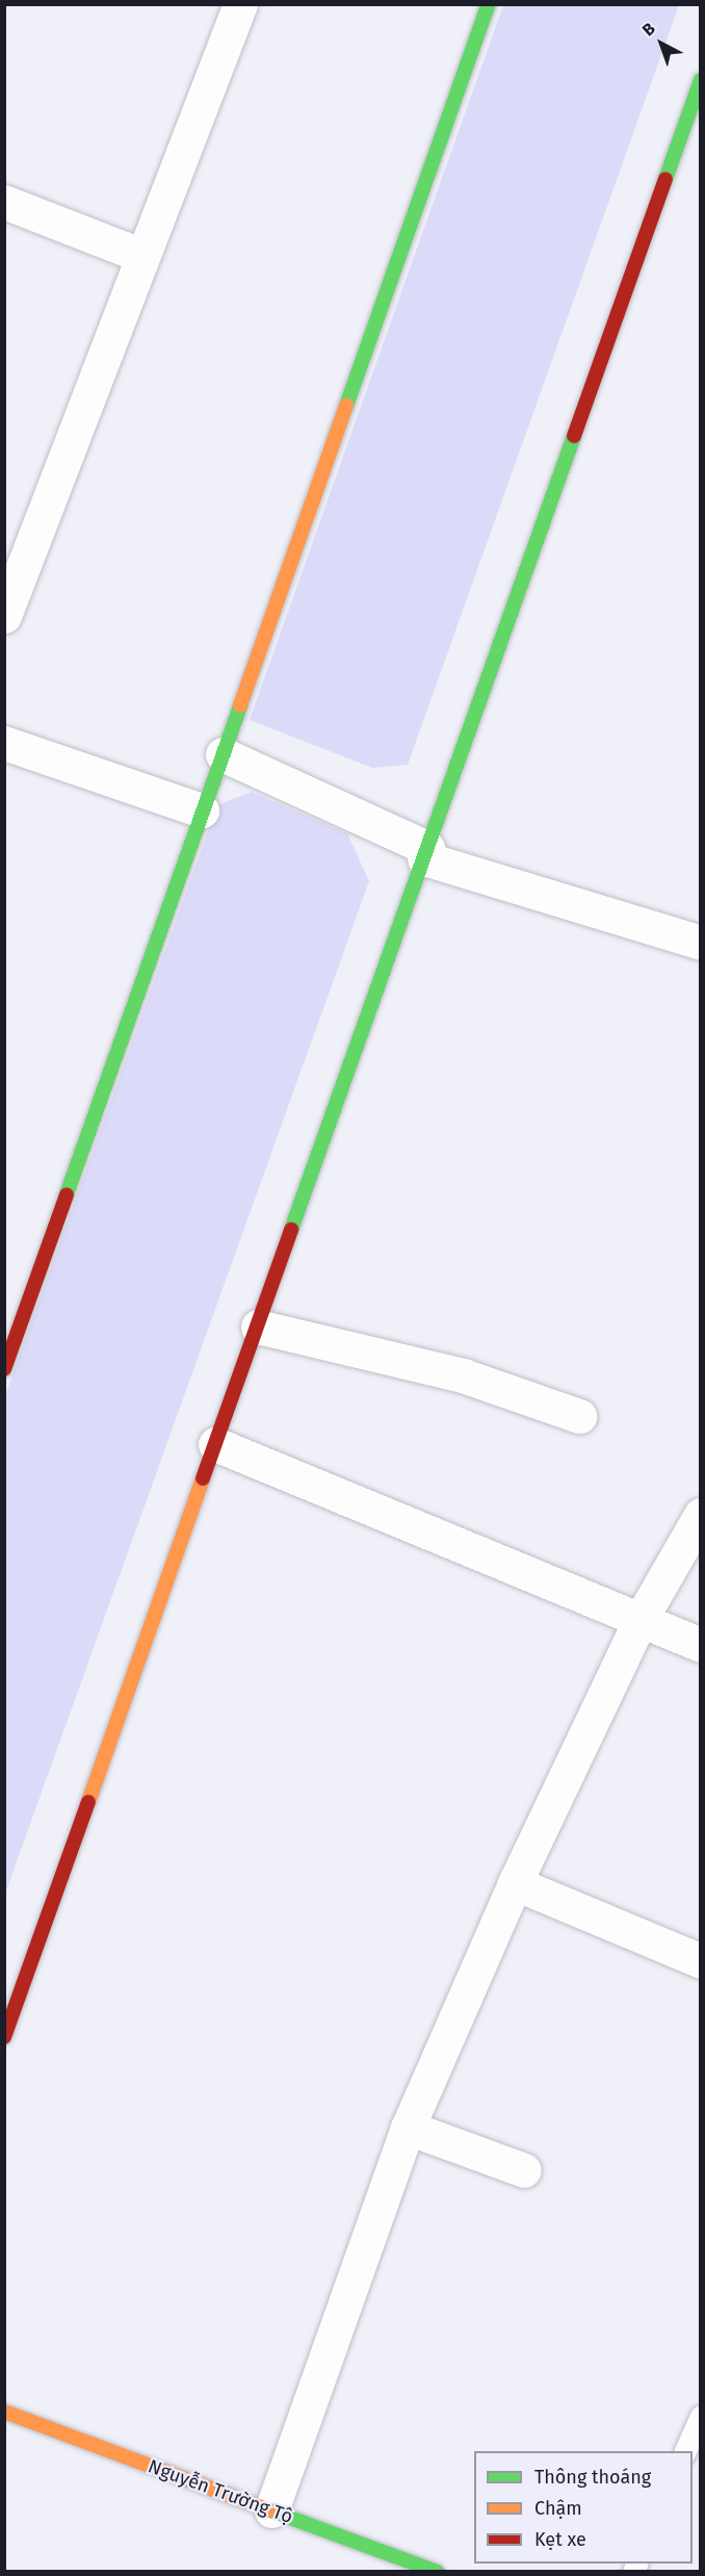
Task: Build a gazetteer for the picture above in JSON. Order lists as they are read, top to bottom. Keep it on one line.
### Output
{"streets":{"street":["Nguyễn Trường Tộ"]},"legend":["Thông thoáng","Chậm","Kẹt xe"],"north":"top left"}
